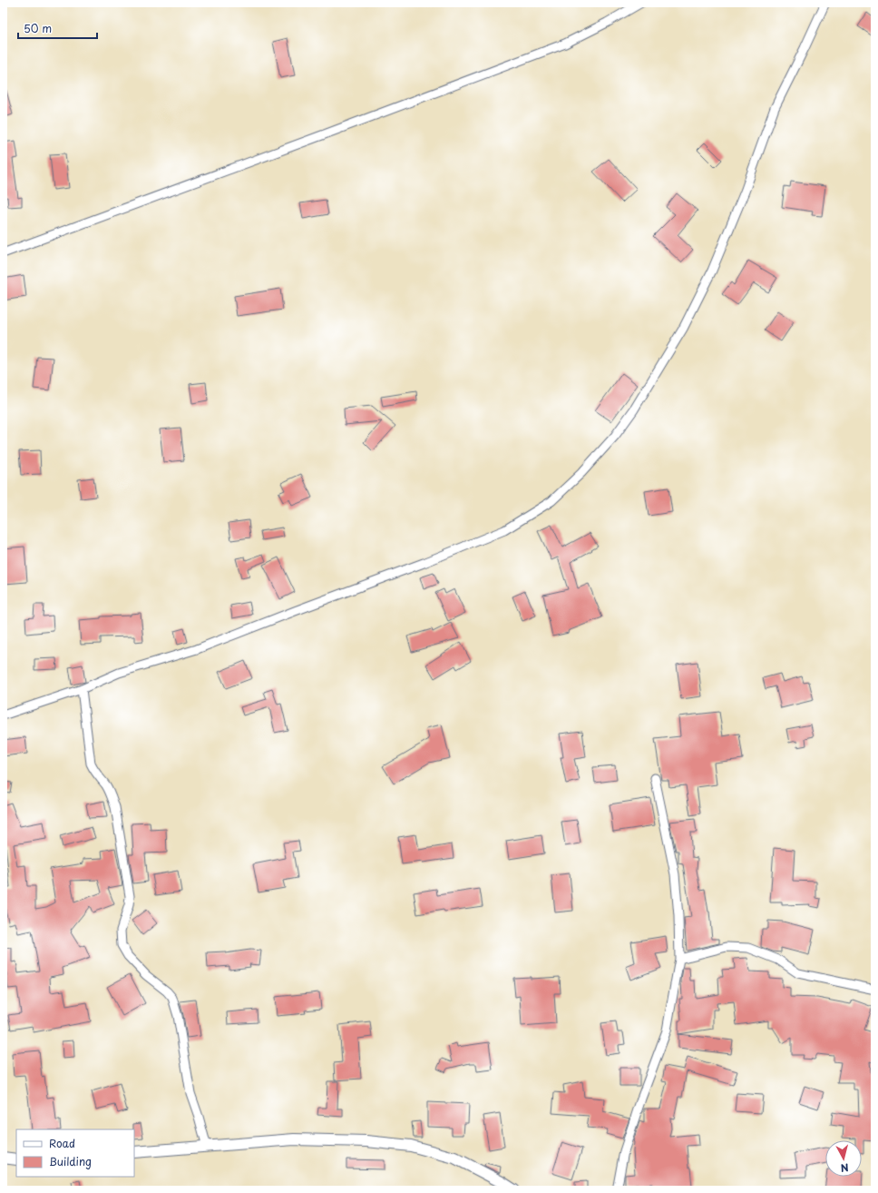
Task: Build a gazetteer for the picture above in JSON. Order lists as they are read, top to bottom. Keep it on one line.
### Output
{"legend":["Road","Building"],"scale_bar":"50 m","north":"bottom"}
